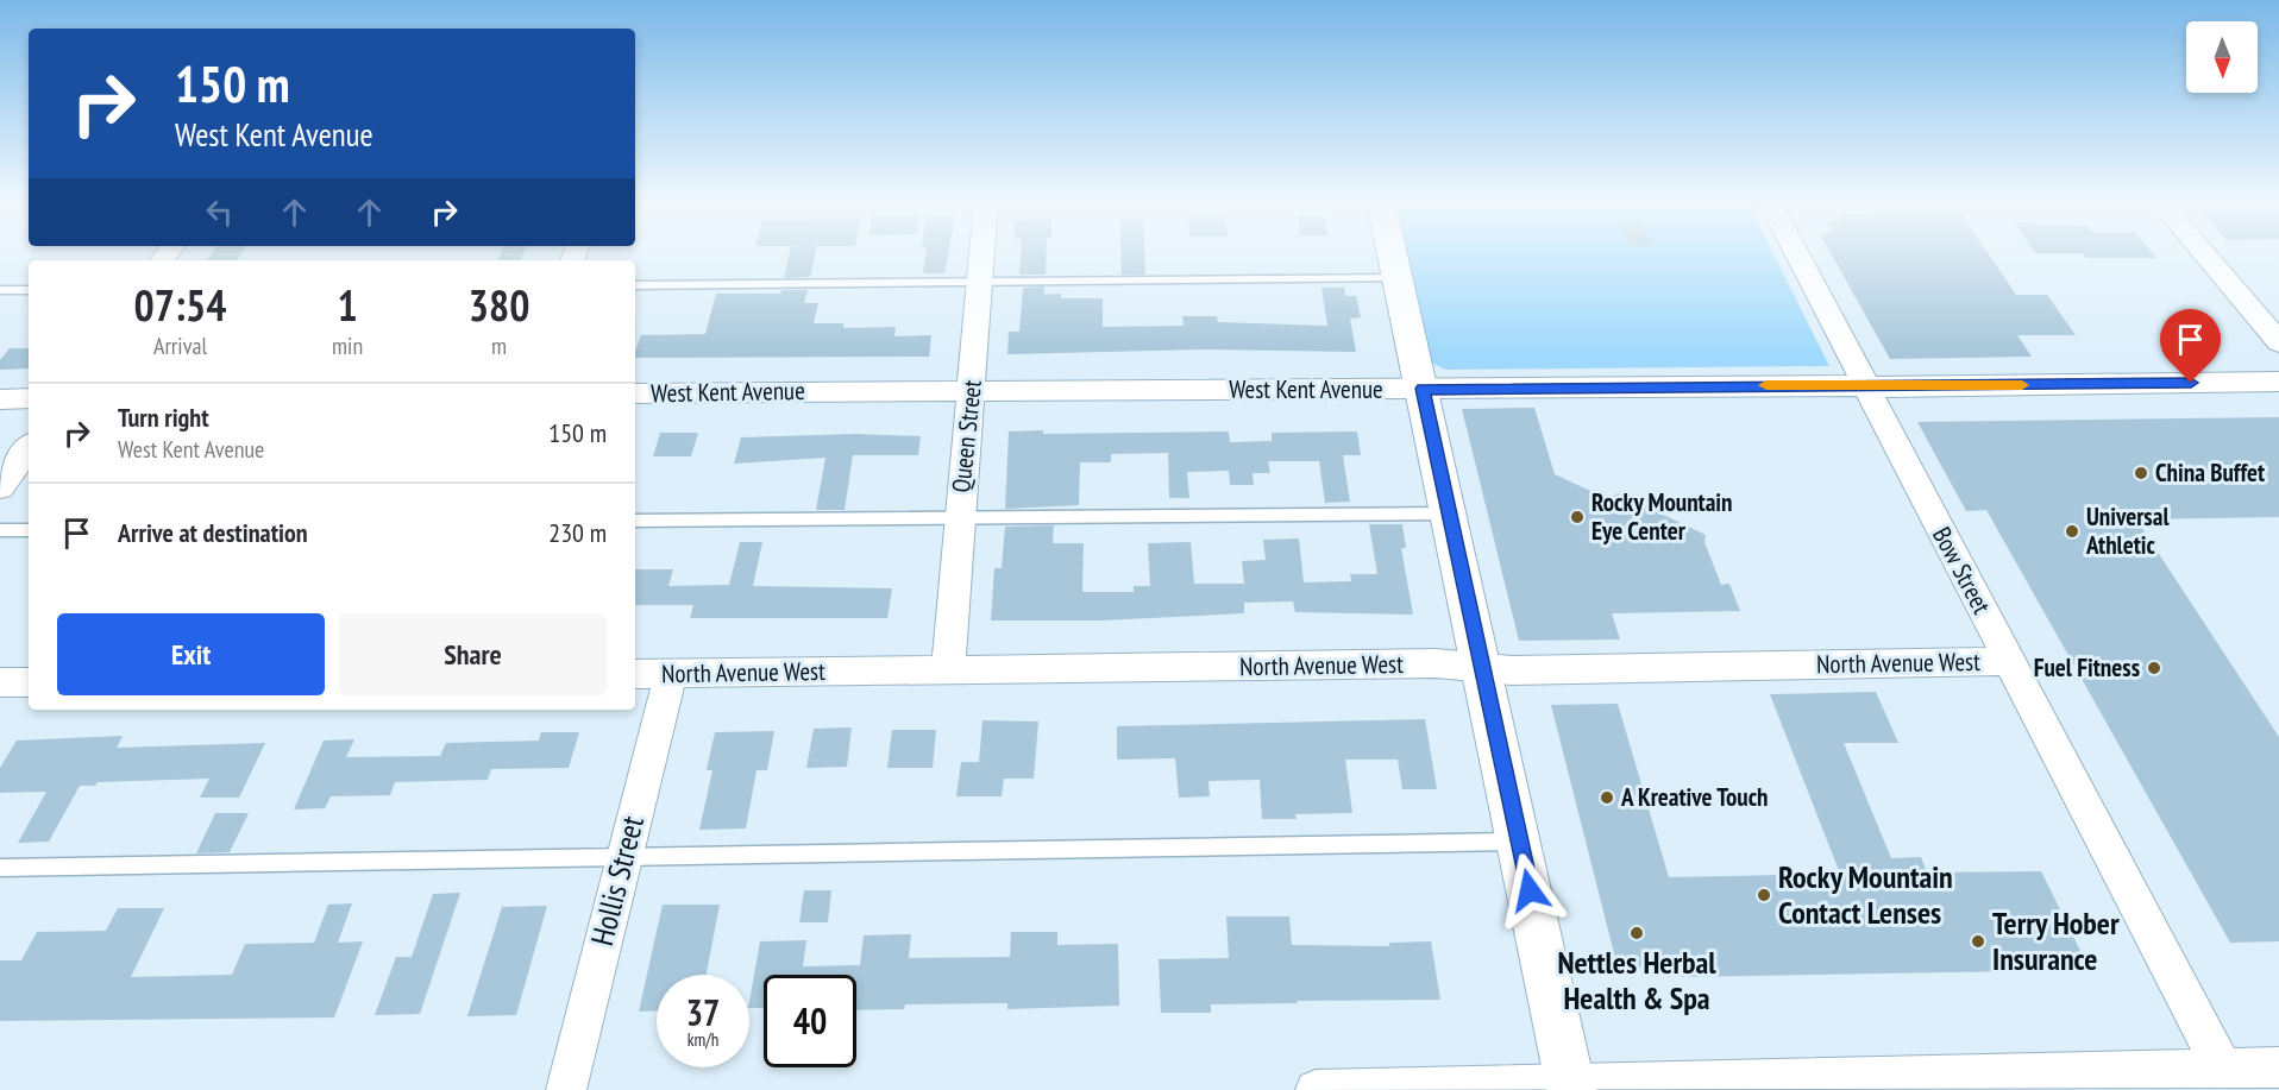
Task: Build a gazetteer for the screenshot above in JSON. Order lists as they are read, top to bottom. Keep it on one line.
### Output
{"streets":{"street":["West Kent Avenue","Queen Street","Bow Street","North Avenue West","Hollis Street"]},"crossings":[["West Kent Avenue","Queen Street"],["West Kent Avenue","Bow Street"],["Queen Street","North Avenue West"],["Bow Street","North Avenue West"],["North Avenue West","Hollis Street"]],"places":["China Buffet","Rocky Mountain Eye Center","Universal Athletic","Fuel Fitness","A Kreative Touch","Rocky Mountain Contact Lenses","Nettles Herbal Health & Spa","Terry Hober Insurance"],"north":"bottom","page":{"turn":["150 m","West Kent Avenue"],"eta":["07:54","Arrival","1","min","380","m"],"list":[{"name":"Turn right","note":"West Kent Avenue","value":"150 m"},{"name":"Arrive at destination","value":"230 m"}],"buttons":["Exit","Share"],"speed":"37 km/h","limit":"40"}}
